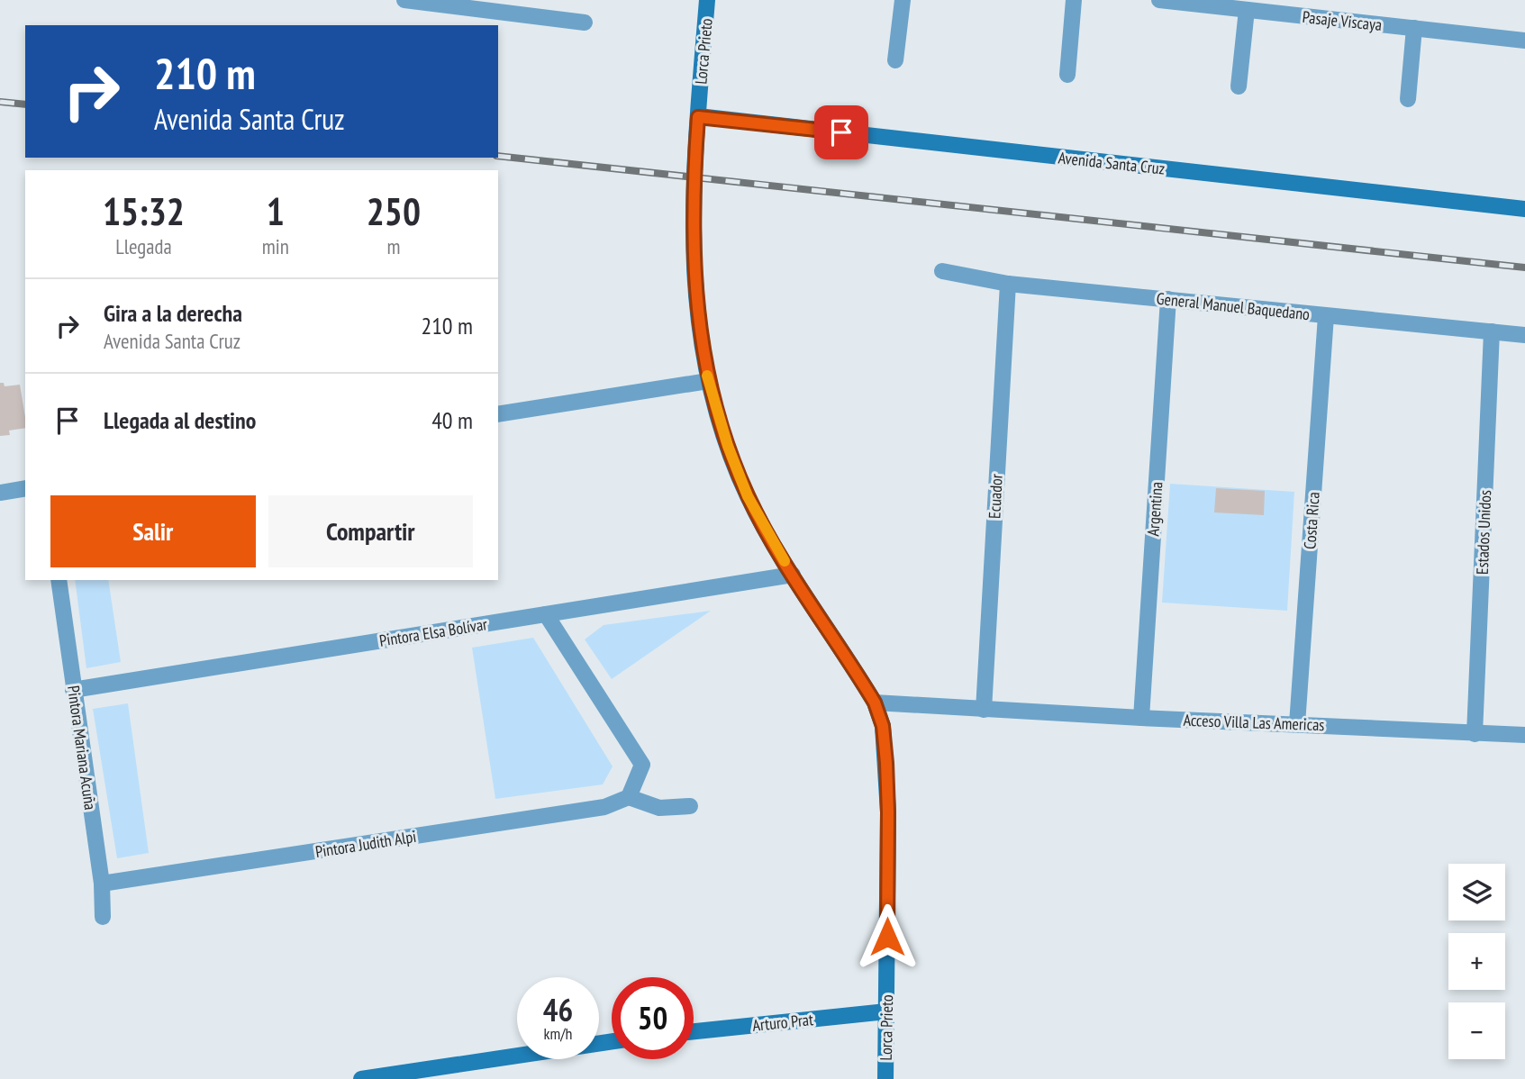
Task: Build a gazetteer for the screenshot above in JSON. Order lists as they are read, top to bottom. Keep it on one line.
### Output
{"streets":{"main road":["Lorca Prieto","Avenida Santa Cruz","Arturo Prat"],"street":["Pasaje Viscaya","General Manuel Baquedano","Ecuador","Argentina","Costa Rica","Estados Unidos","Pintora Elsa Bolívar","Acceso Villa Las Americas","Pintora Mariana Acuña","Pintora Judith Alpi"]},"crossings":[["Lorca Prieto","Avenida Santa Cruz"],["Lorca Prieto","Pintora Elsa Bolívar"],["Lorca Prieto","Acceso Villa Las Americas"],["Lorca Prieto","Arturo Prat"],["General Manuel Baquedano","Ecuador"],["General Manuel Baquedano","Argentina"],["General Manuel Baquedano","Costa Rica"],["General Manuel Baquedano","Estados Unidos"],["Ecuador","Acceso Villa Las Americas"],["Argentina","Acceso Villa Las Americas"],["Costa Rica","Acceso Villa Las Americas"],["Estados Unidos","Acceso Villa Las Americas"],["Pintora Elsa Bolívar","Pintora Mariana Acuña"],["Pintora Mariana Acuña","Pintora Judith Alpi"]],"page":{"turn":["210 m","Avenida Santa Cruz"],"eta":["15:32","Llegada","1","min","250","m"],"list":[{"name":"Gira a la derecha","note":"Avenida Santa Cruz","value":"210 m"},{"name":"Llegada al destino","value":"40 m"}],"buttons":["Salir","Compartir"],"map_buttons":["+","−"],"speed":"46 km/h","limit":"50"}}
